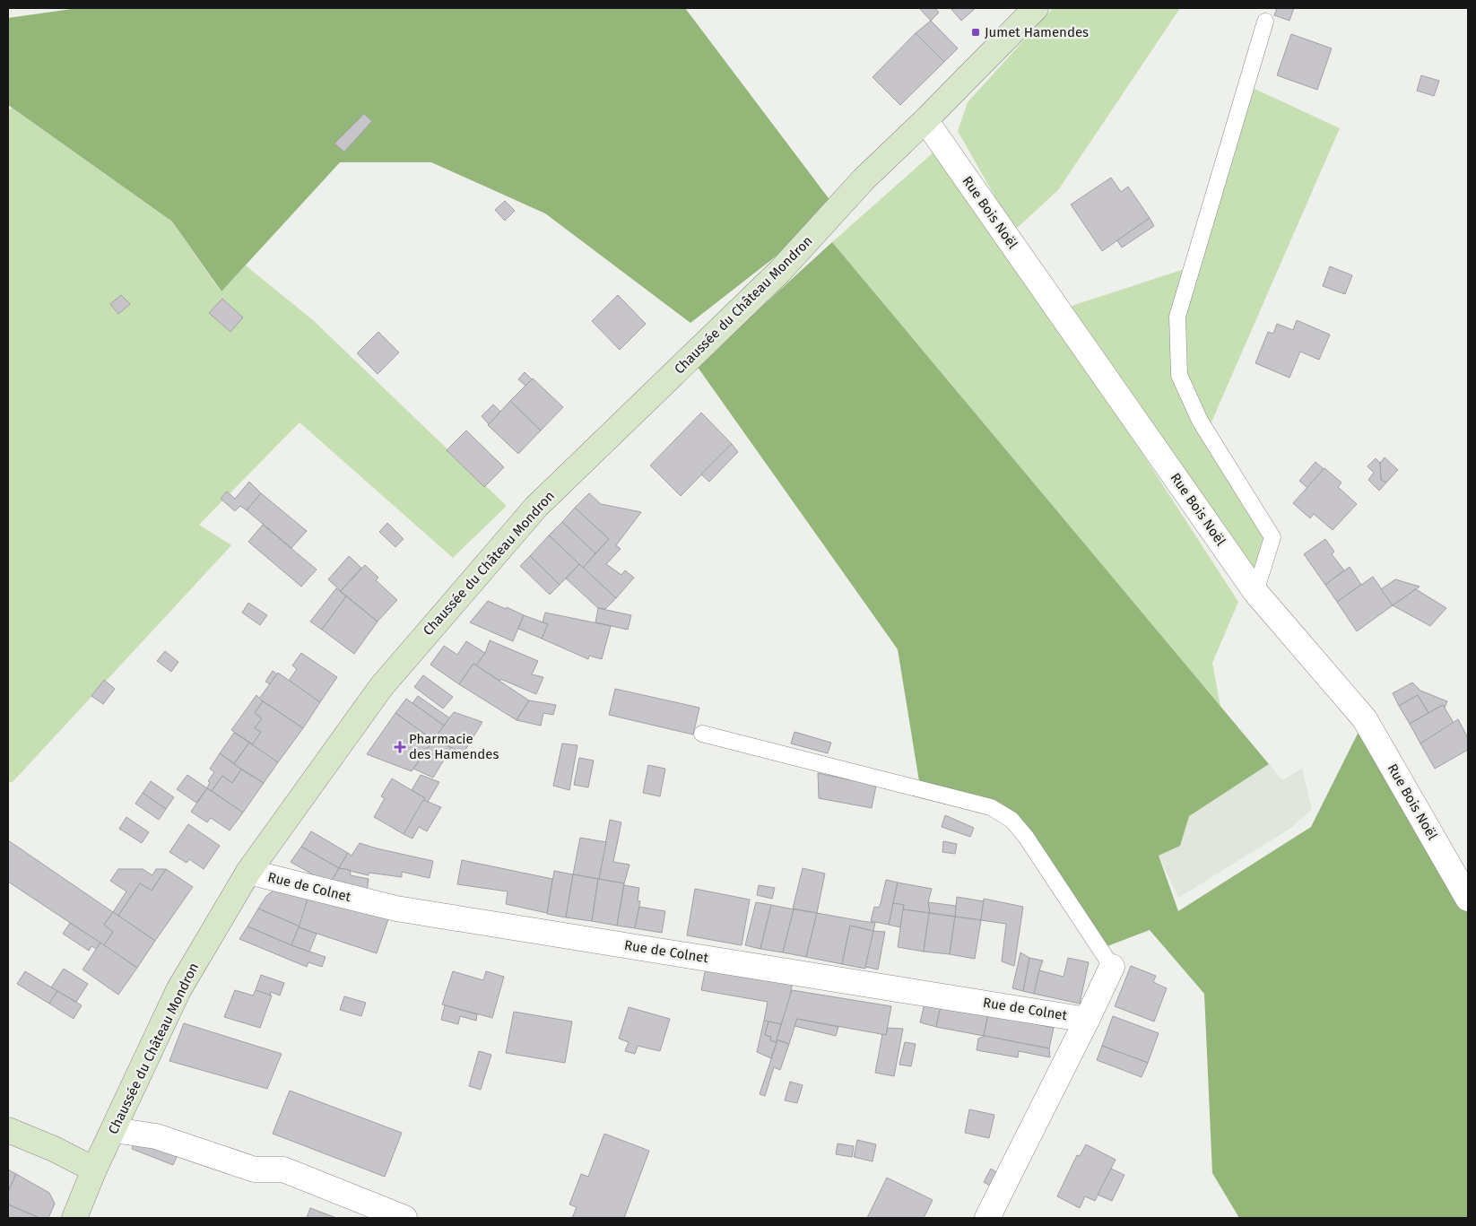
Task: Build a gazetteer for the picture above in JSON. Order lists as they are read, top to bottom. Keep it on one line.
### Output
{"streets":{"main road":["Chaussée du Château Mondron"],"street":["Rue Bois Noël","Rue de Colnet"]},"crossings":[["Rue Bois Noël","Chaussée du Château Mondron"],["Chaussée du Château Mondron","Rue de Colnet"]],"places":{"transit":["Jumet Hamendes"],"health":["Pharmacie des Hamendes"]}}
